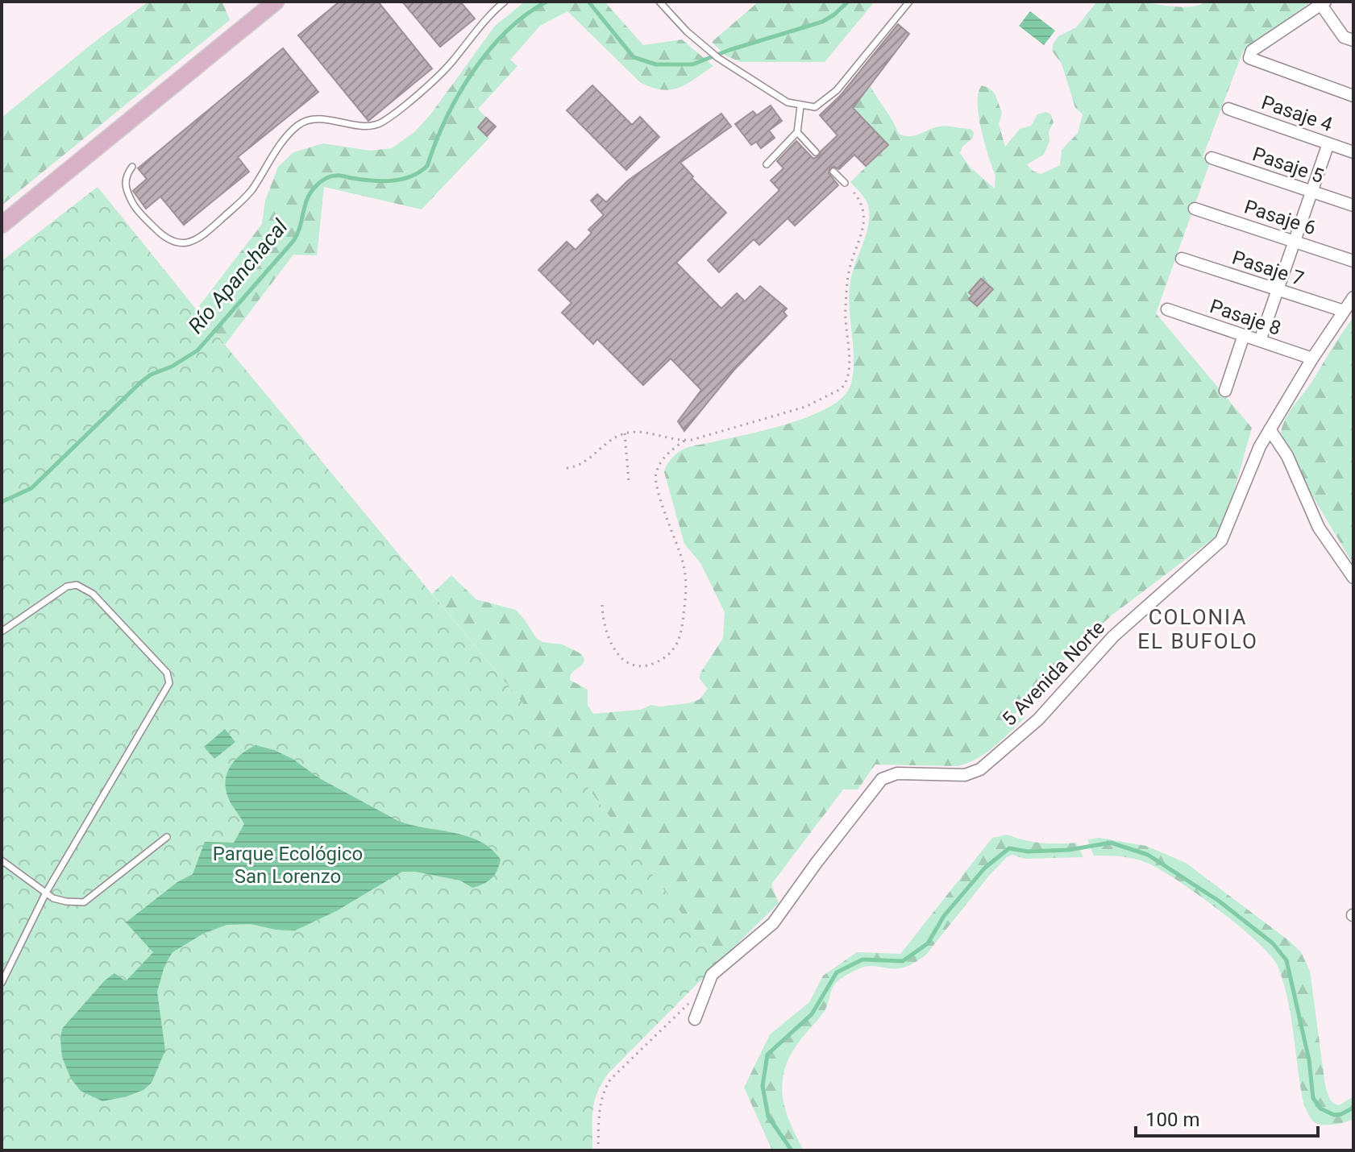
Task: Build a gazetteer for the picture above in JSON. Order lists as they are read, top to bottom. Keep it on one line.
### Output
{"streets":{"street":["Pasaje 4","Pasaje 5","Pasaje 6","Pasaje 7","Pasaje 8","5 Avenida Norte"]},"crossings":[["Pasaje 7","5 Avenida Norte"],["Pasaje 8","5 Avenida Norte"]],"districts":["COLONIA EL BUFOLO"],"water":["Río Apanchacal"],"parks":["Parque Ecológico San Lorenzo"],"scale_bar":"100 m"}
